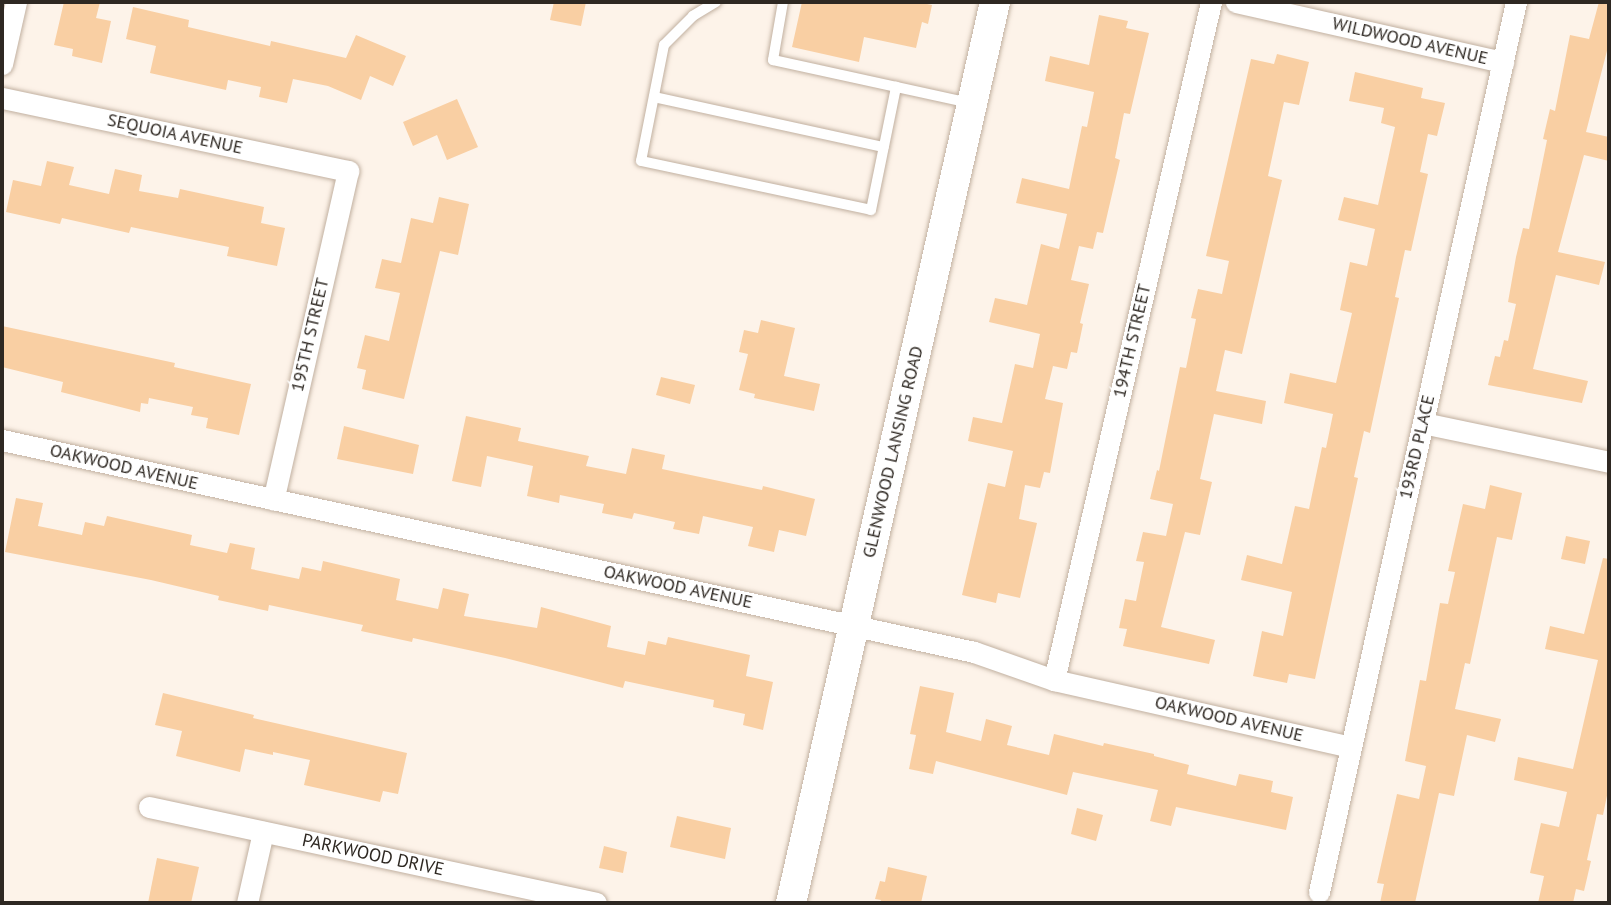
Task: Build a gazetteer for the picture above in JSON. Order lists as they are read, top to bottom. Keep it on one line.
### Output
{"streets":{"main road":["GLENWOOD LANSING ROAD"],"street":["WILDWOOD AVENUE","SEQUOIA AVENUE","195TH STREET","194TH STREET","193RD PLACE","OAKWOOD AVENUE","PARKWOOD DRIVE"]},"crossings":[["WILDWOOD AVENUE","193RD PLACE"],["SEQUOIA AVENUE","195TH STREET"],["195TH STREET","OAKWOOD AVENUE"],["194TH STREET","OAKWOOD AVENUE"],["193RD PLACE","OAKWOOD AVENUE"],["GLENWOOD LANSING ROAD","OAKWOOD AVENUE"]]}
